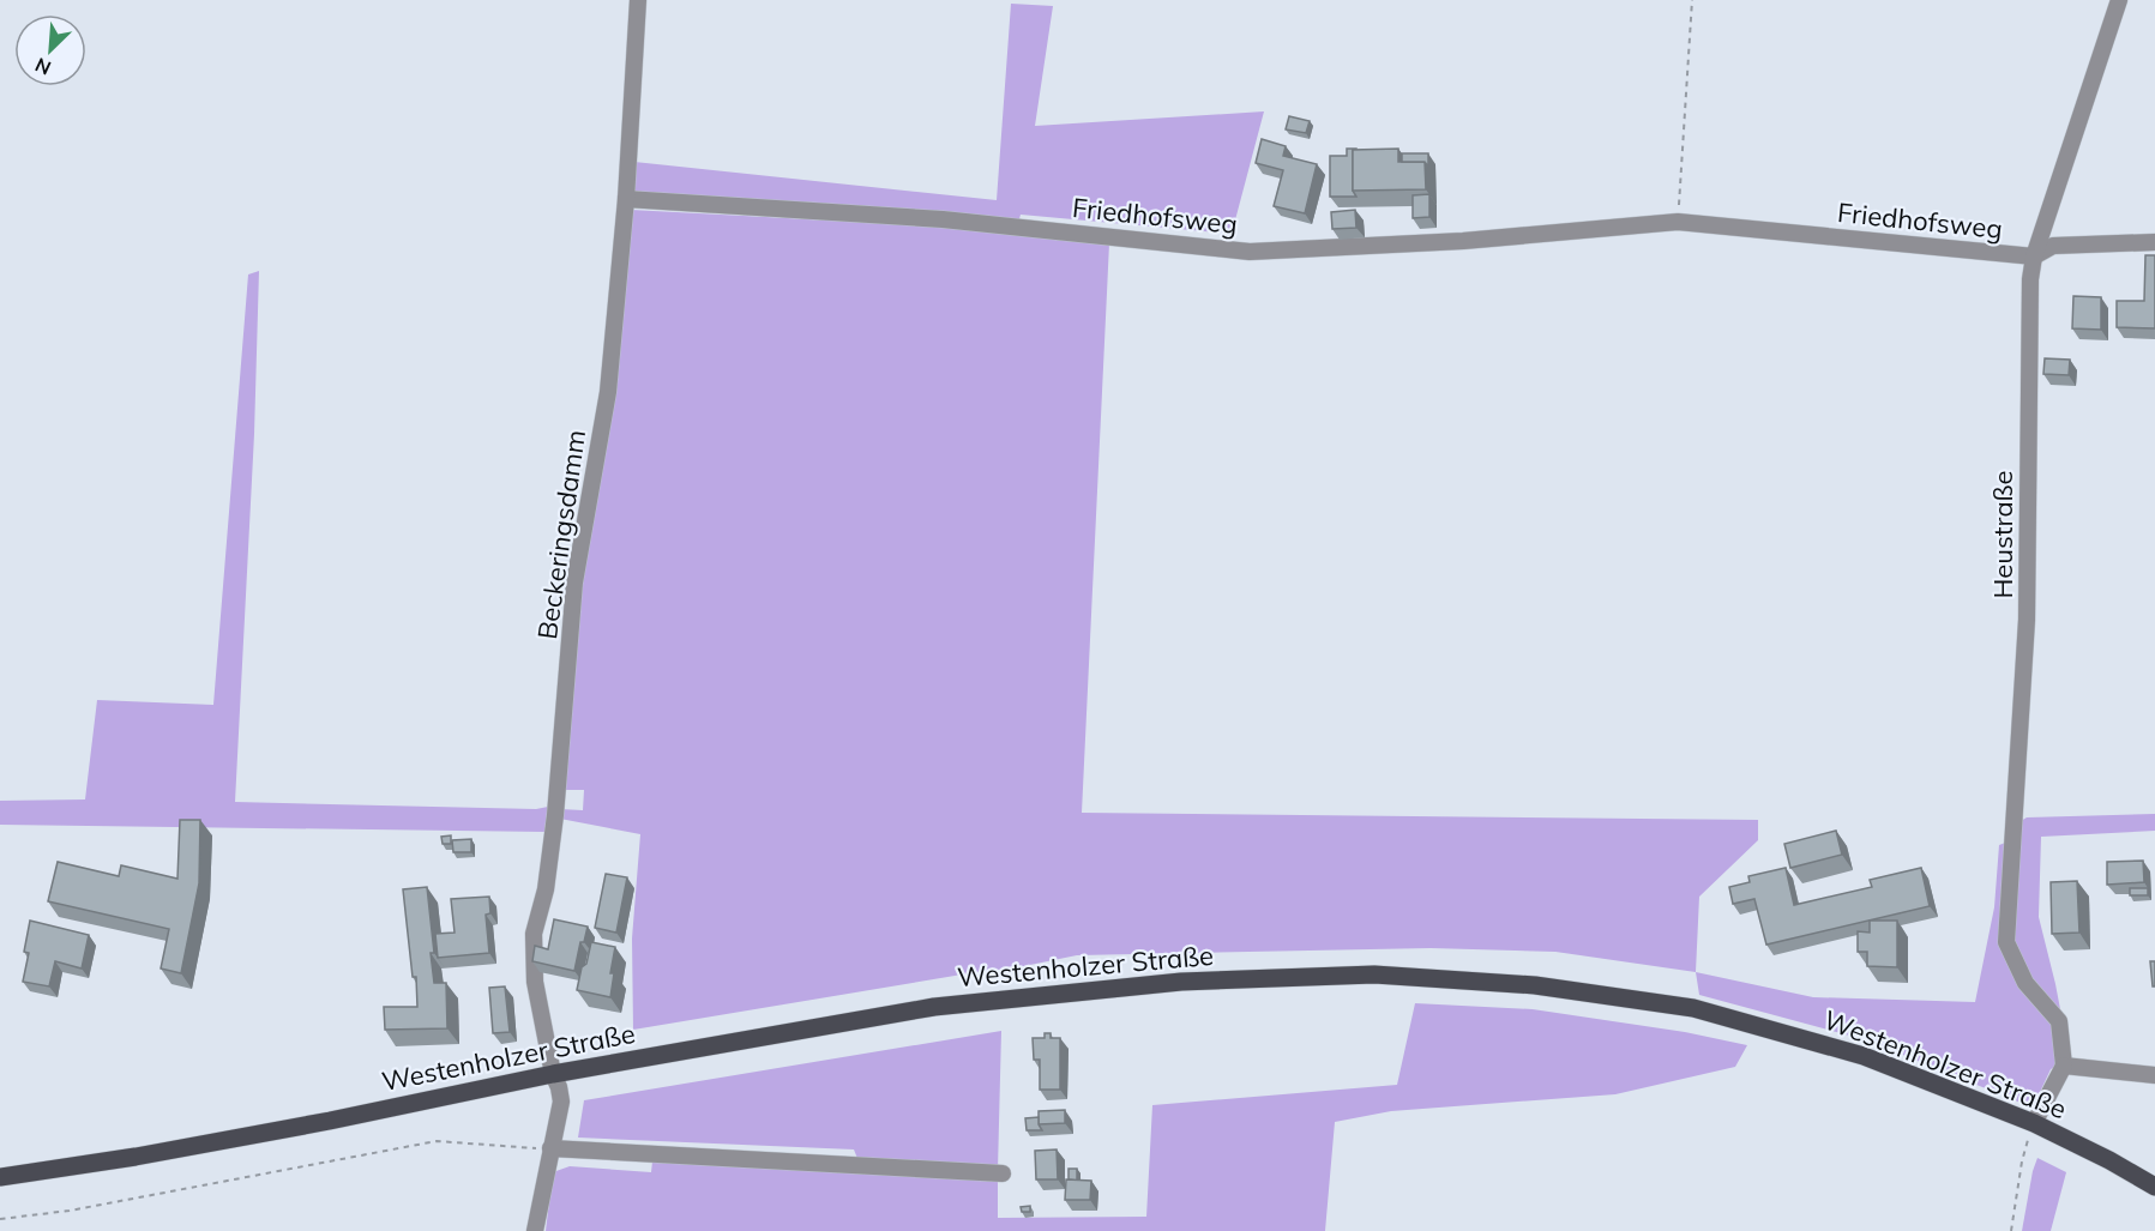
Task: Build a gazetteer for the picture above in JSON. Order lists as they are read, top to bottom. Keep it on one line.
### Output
{"streets":{"main road":["Westenholzer Straße"],"street":["Friedhofsweg","Beckeringsdamm","Heustraße"]},"crossings":[["Friedhofsweg","Beckeringsdamm"],["Friedhofsweg","Heustraße"],["Beckeringsdamm","Westenholzer Straße"]],"north":"bottom left"}
